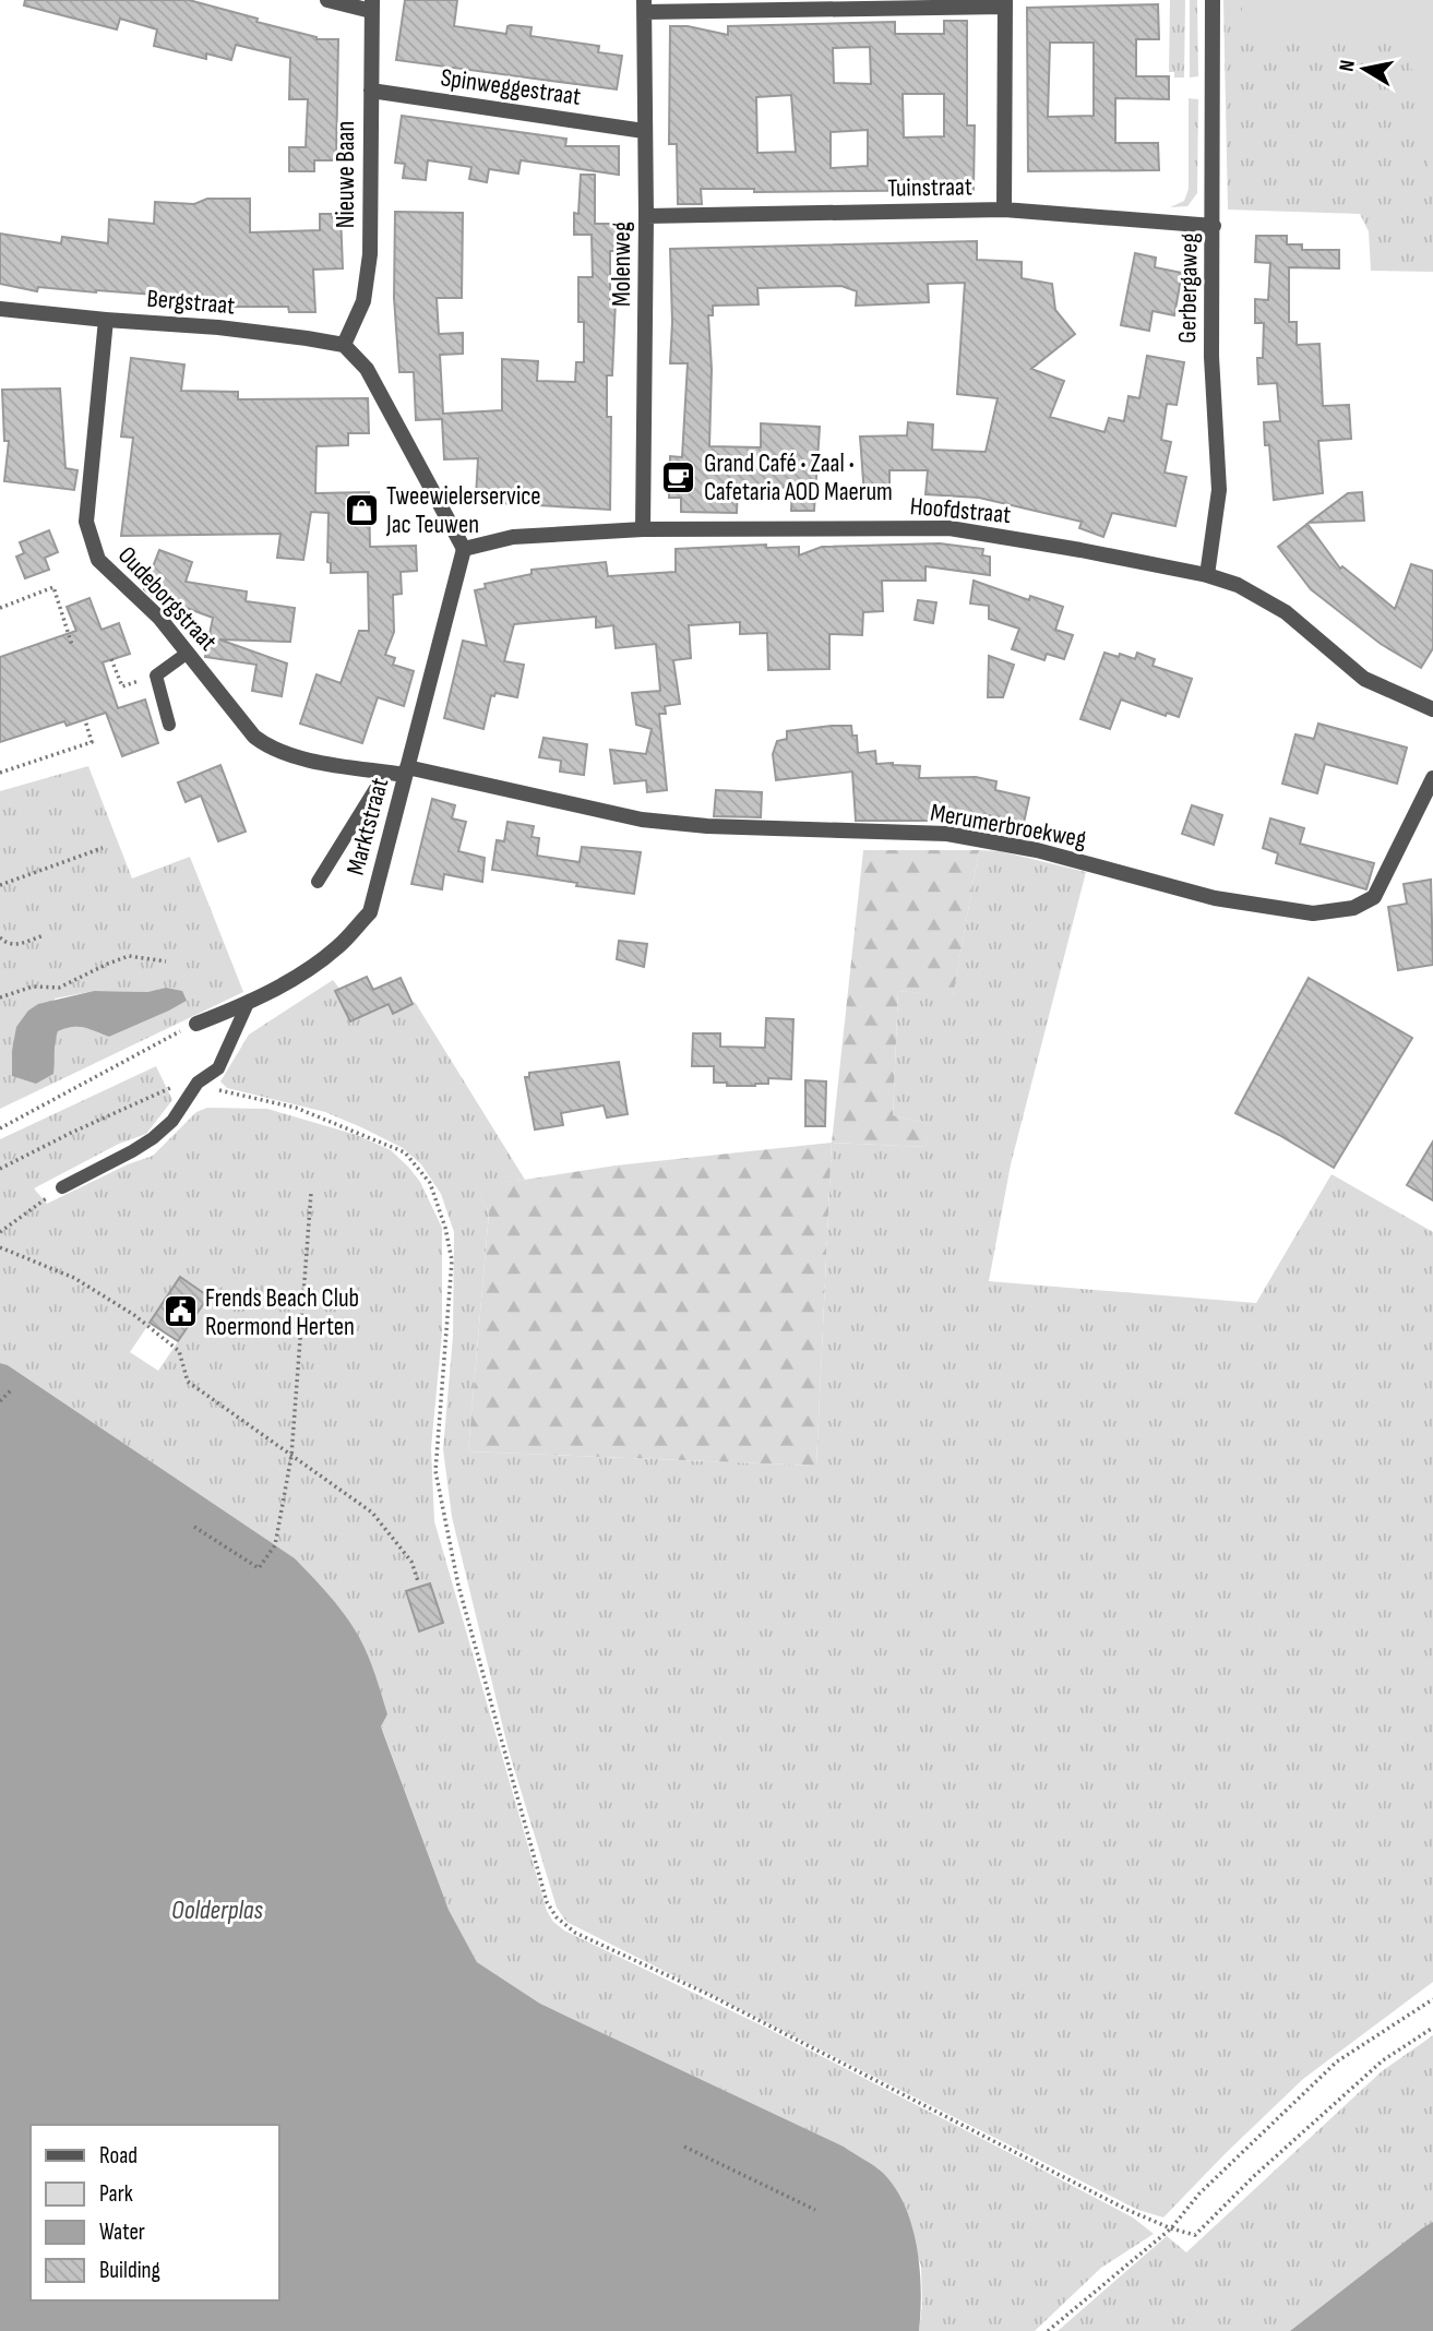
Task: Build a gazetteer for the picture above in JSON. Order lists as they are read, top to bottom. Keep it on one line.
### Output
{"streets":{"street":["Spinweggestraat","Nieuwe Baan","Tuinstraat","Molenweg","Gerbergaweg","Bergstraat","Hoofdstraat","Oudeborgstraat","Merumerbroekweg","Marktstraat"]},"crossings":[["Spinweggestraat","Nieuwe Baan"],["Spinweggestraat","Molenweg"],["Nieuwe Baan","Bergstraat"],["Tuinstraat","Molenweg"],["Tuinstraat","Gerbergaweg"],["Molenweg","Hoofdstraat"],["Gerbergaweg","Hoofdstraat"],["Bergstraat","Oudeborgstraat"],["Hoofdstraat","Marktstraat"],["Oudeborgstraat","Merumerbroekweg"],["Oudeborgstraat","Marktstraat"],["Merumerbroekweg","Marktstraat"]],"water":["Oolderplas"],"places":{"cafe":["Grand Café • Zaal • Cafetaria AOD Maerum"],"shop":["Tweewielerservice Jac Teuwen"],"public building":["Frends Beach Club Roermond Herten"]},"legend":["Road","Park","Water","Building"],"north":"left"}
